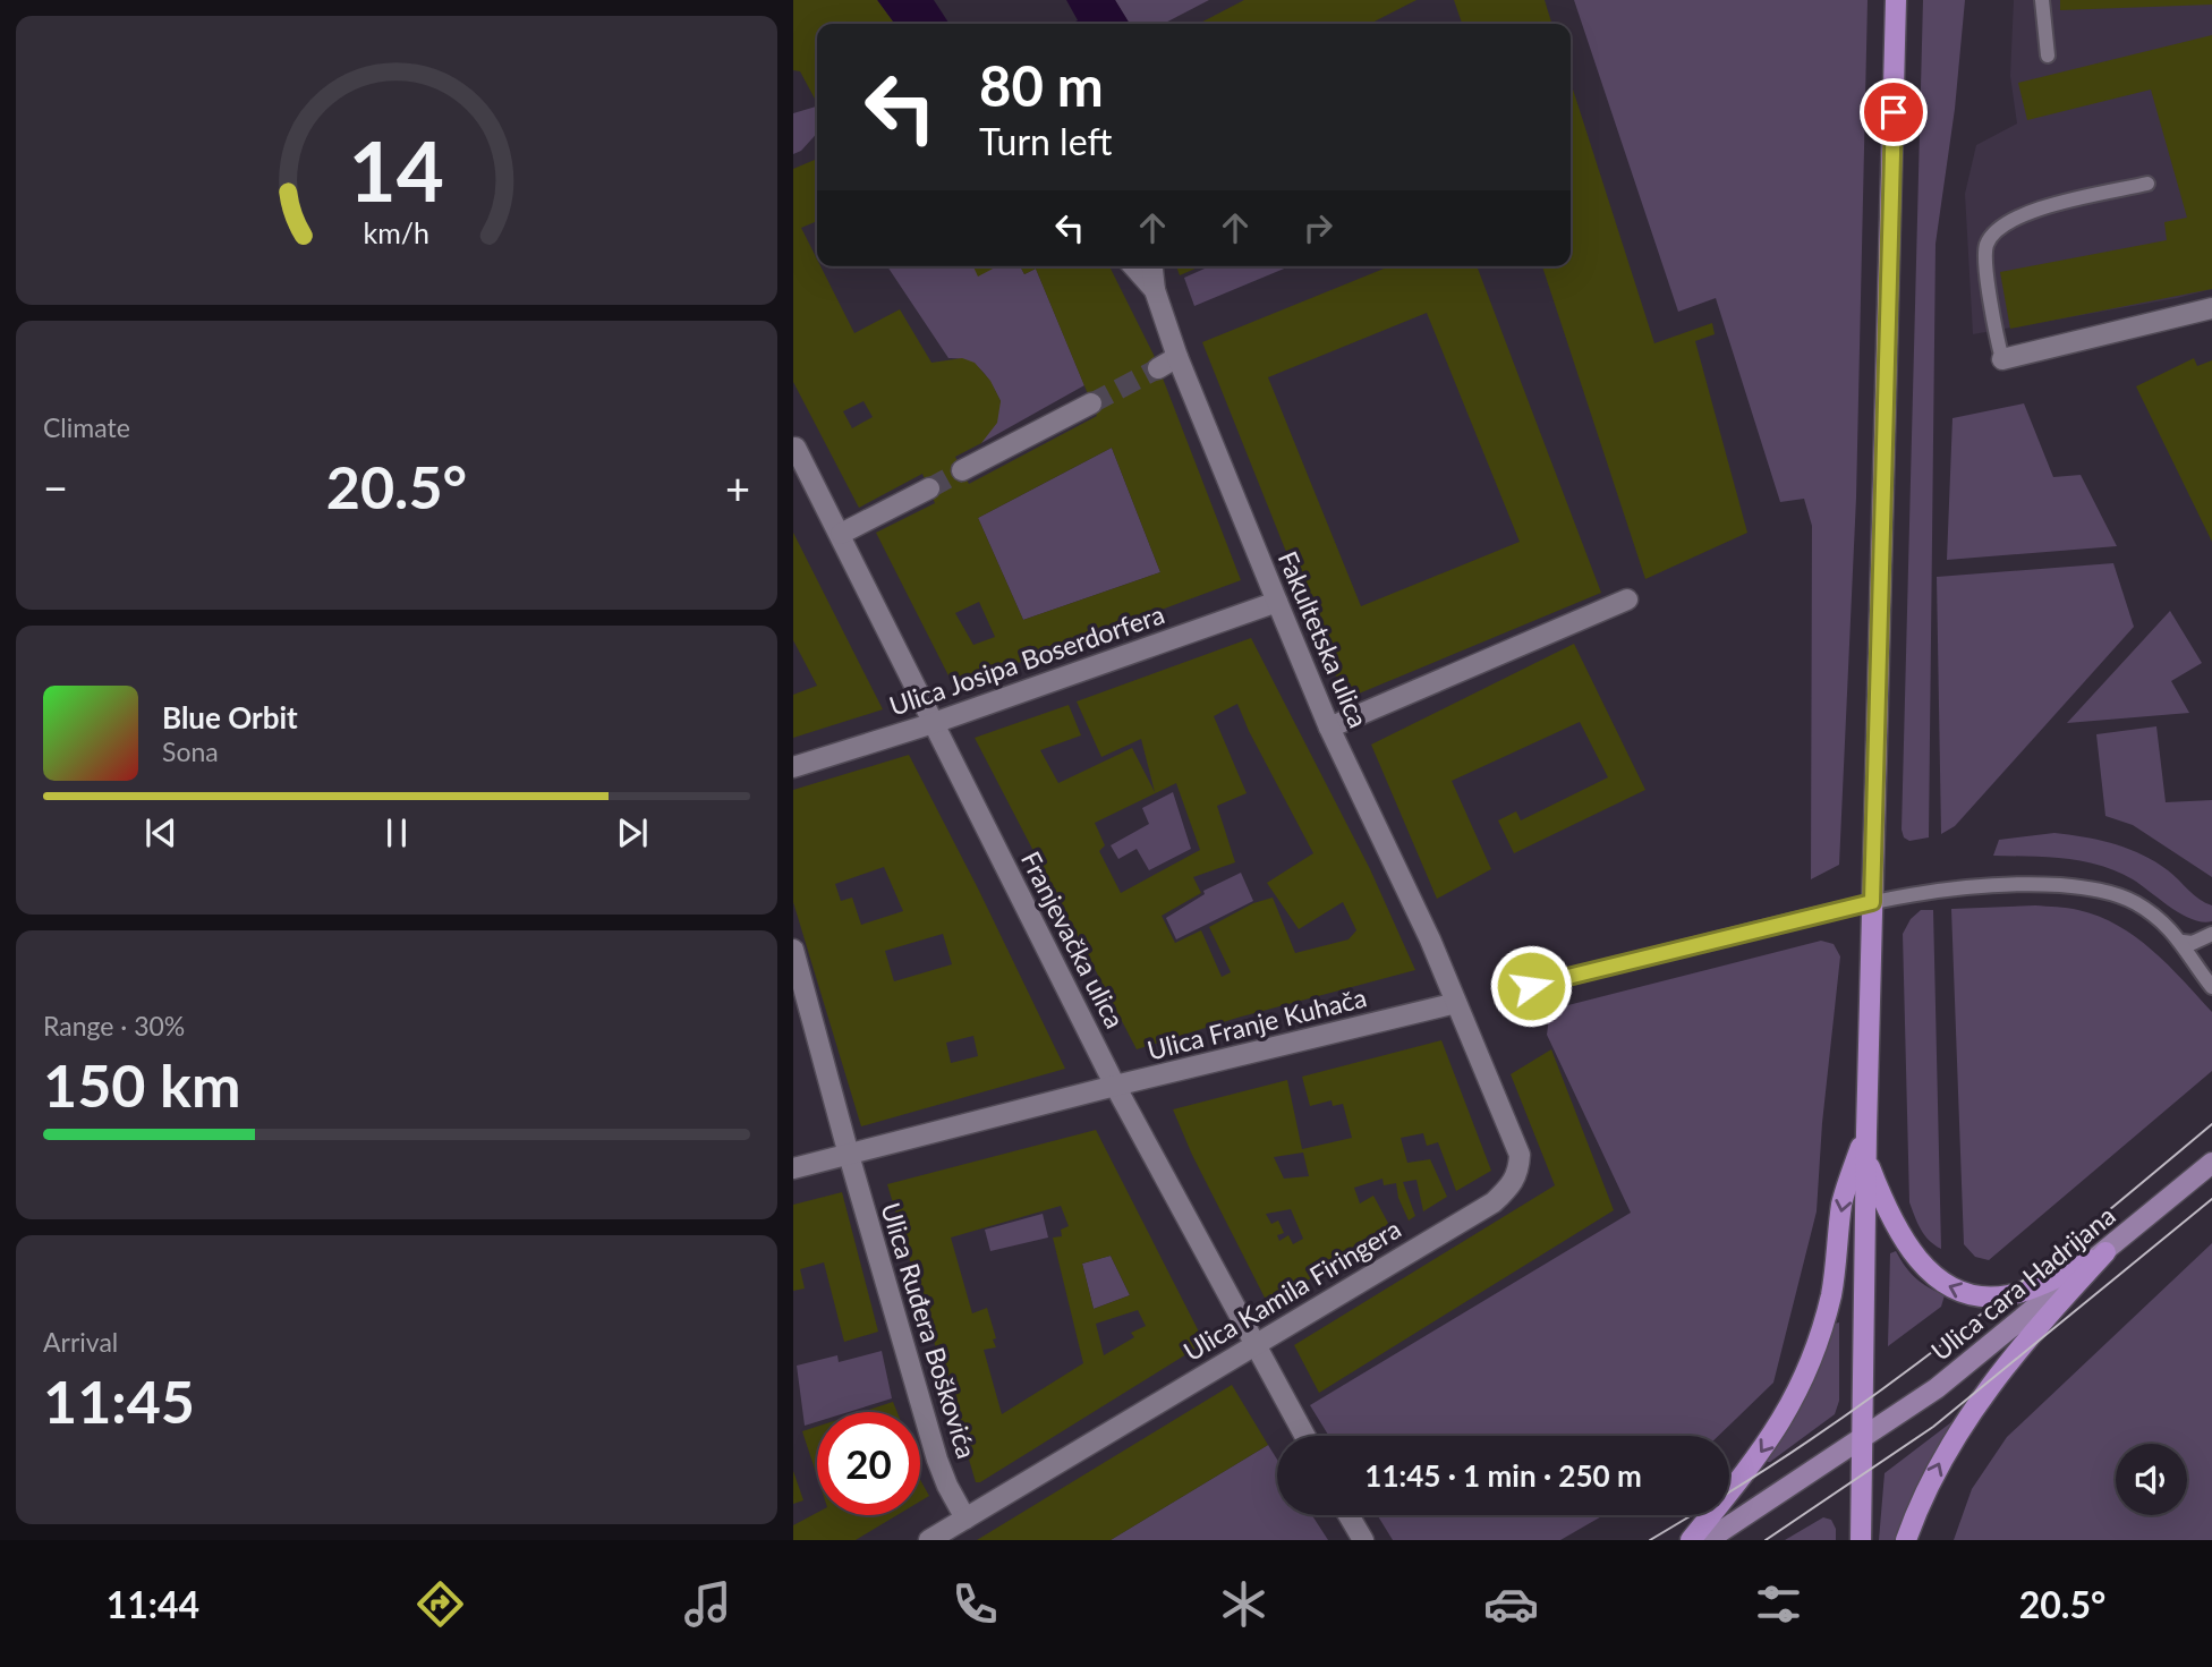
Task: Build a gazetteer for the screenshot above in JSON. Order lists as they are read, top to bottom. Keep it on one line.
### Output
{"streets":{"main road":["Ulica cara Hadrijana"],"street":["Fakultetska ulica","Ulica Josipa Boserdorfera","Franjevačka ulica","Ulica Franje Kuhača","Ulica Kamila Firingera","Ulica Ruđera Boškovića"]},"crossings":[["Fakultetska ulica","Ulica Josipa Boserdorfera"],["Fakultetska ulica","Ulica Franje Kuhača"],["Fakultetska ulica","Ulica Kamila Firingera"],["Ulica Josipa Boserdorfera","Franjevačka ulica"],["Franjevačka ulica","Ulica Franje Kuhača"],["Franjevačka ulica","Ulica Kamila Firingera"],["Ulica Franje Kuhača","Ulica Kamila Firingera"],["Ulica Franje Kuhača","Ulica Ruđera Boškovića"],["Ulica Kamila Firingera","Ulica Ruđera Boškovića"]],"page":{"turn":["80 m","Turn left"],"tile":["Climate",["Range · 30%","150 km"],["Arrival","11:45"]],"heat":["−","20.5°","+"],"song":["Blue Orbit","Sona"],"limit":"20","trip":"11:45 · 1 min · 250 m","tabs":["11:44","20.5°"],"gauge":["14","km/h"]}}
